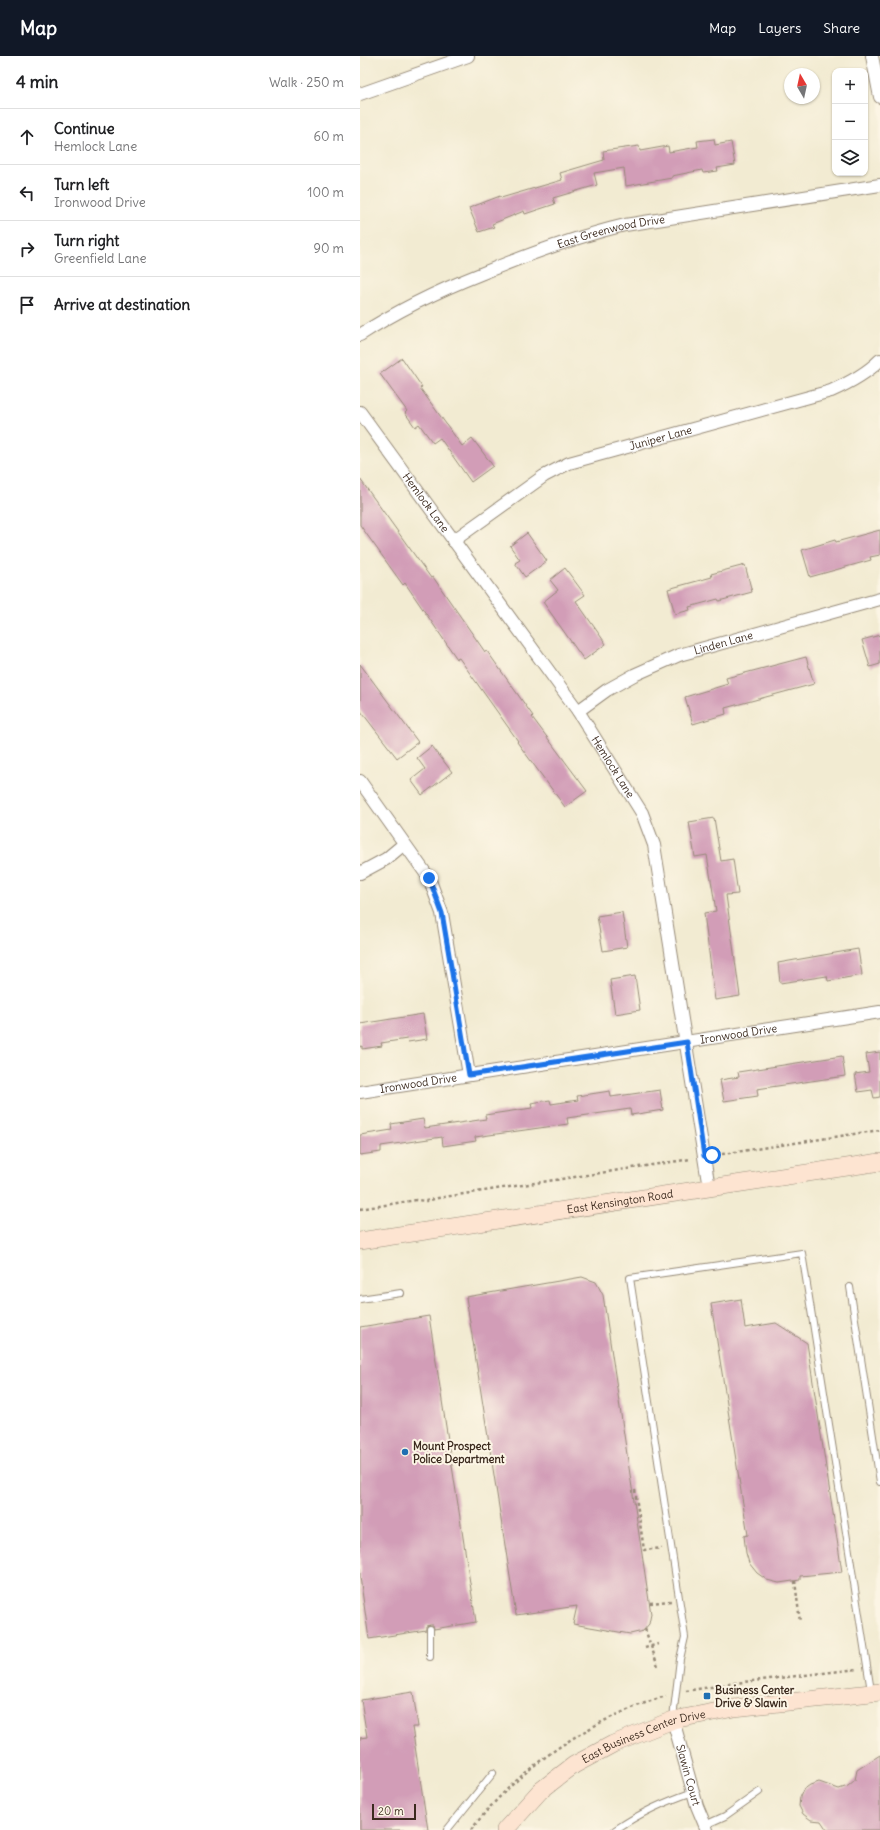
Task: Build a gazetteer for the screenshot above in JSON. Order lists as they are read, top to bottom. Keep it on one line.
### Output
{"streets":{"main road":["East Kensington Road","East Business Center Drive"],"street":["East Greenwood Drive","Juniper Lane","Hemlock Lane","Linden Lane","Ironwood Drive","Slawin Court"]},"crossings":[["Juniper Lane","Hemlock Lane"],["Hemlock Lane","Linden Lane"],["Hemlock Lane","Ironwood Drive"],["Hemlock Lane","East Kensington Road"],["East Business Center Drive","Slawin Court"]],"places":{"other":["Mount Prospect Police Department"],"transit":["Business Center Drive & Slawin"]},"scale_bar":"20 m","north":"top","page":{"header":"Map","nav":["Map","Layers","Share"],"heading":["4 min","Walk · 250 m"],"map_buttons":["+","−"],"list":[["Continue","Hemlock Lane","60 m"],["Turn left","Ironwood Drive","100 m"],["Turn right","Greenfield Lane","90 m"],"Arrive at destination"],"scale":"20 m"}}
